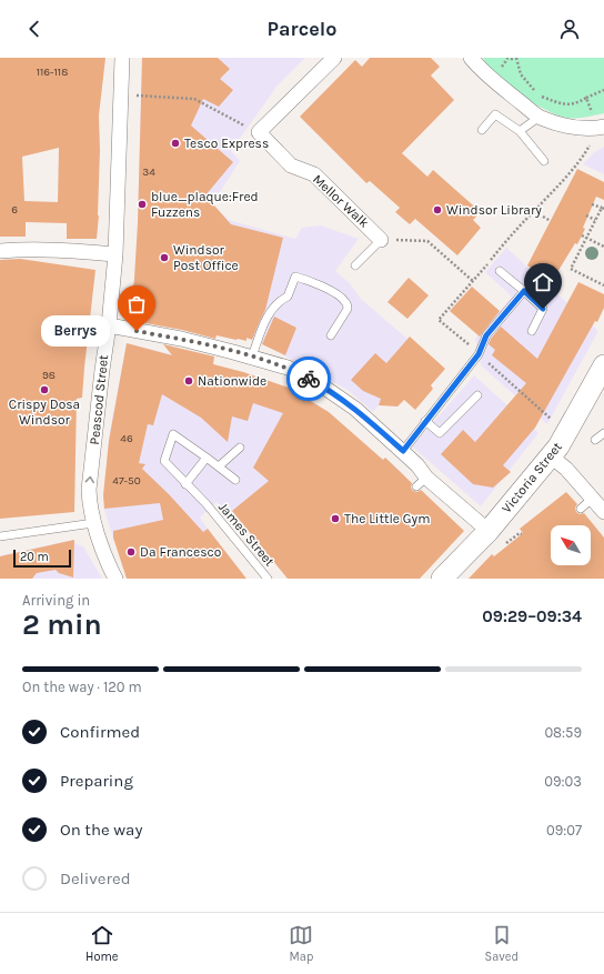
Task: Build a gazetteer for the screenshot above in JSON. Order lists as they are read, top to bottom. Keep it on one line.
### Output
{"streets":{"street":["Mellor Walk","Peascod Street","Victoria Street"],"lane":["James Street"]},"one_way":["Peascod Street"],"places":["Tesco Express","blue_plaque:Fred Fuzzens","Windsor Library","Windsor Post Office","Berrys","Nationwide","Crispy Dosa Windsor","The Little Gym","Da Francesco"],"house_numbers":["116-118","34","6","98","46","47-50"],"scale_bar":"20 m","north":"top left","page":{"header":"Parcelo","bubble":"Berrys","scale":"20 m","heading":["2 min","Arriving in","09:29–09:34"],"bar":"On the way · 120 m","list":[["Confirmed","08:59"],["Preparing","09:03"],["On the way","09:07"],"Delivered"],"tabs":["Home","Map","Saved"]}}
